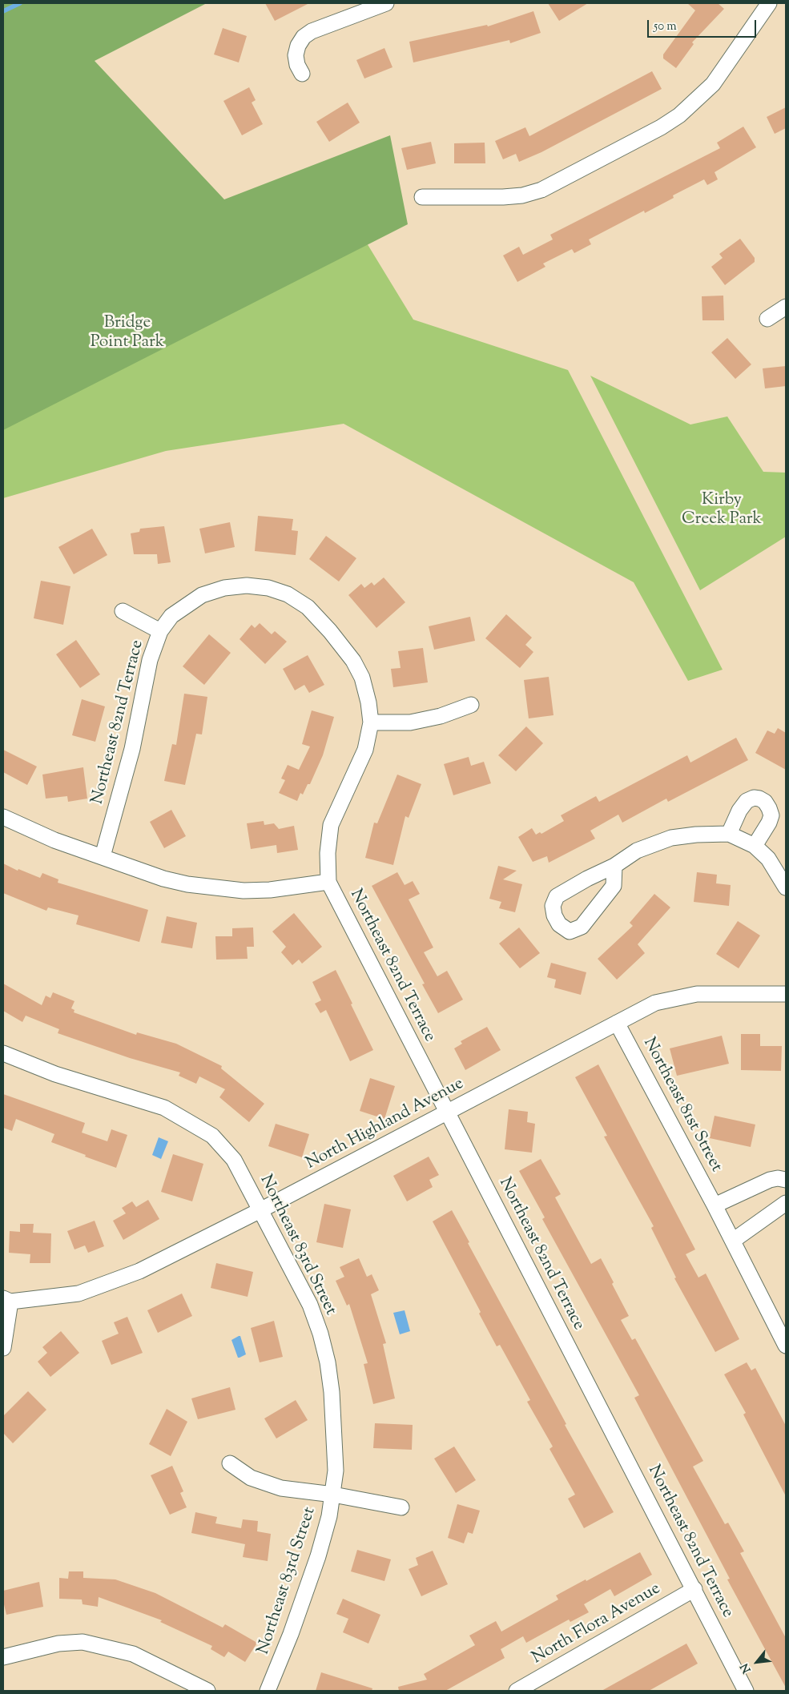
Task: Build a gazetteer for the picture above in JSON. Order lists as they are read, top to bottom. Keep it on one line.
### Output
{"streets":{"street":["Northeast 82nd Terrace","Northeast 81st Street","North Highland Avenue","Northeast 83rd Street","North Flora Avenue"]},"crossings":[["Northeast 82nd Terrace","North Highland Avenue"],["Northeast 82nd Terrace","North Flora Avenue"],["Northeast 81st Street","North Highland Avenue"],["North Highland Avenue","Northeast 83rd Street"]],"parks":["Bridge Point Park","Kirby Creek Park"],"scale_bar":"50 m","north":"bottom left"}
